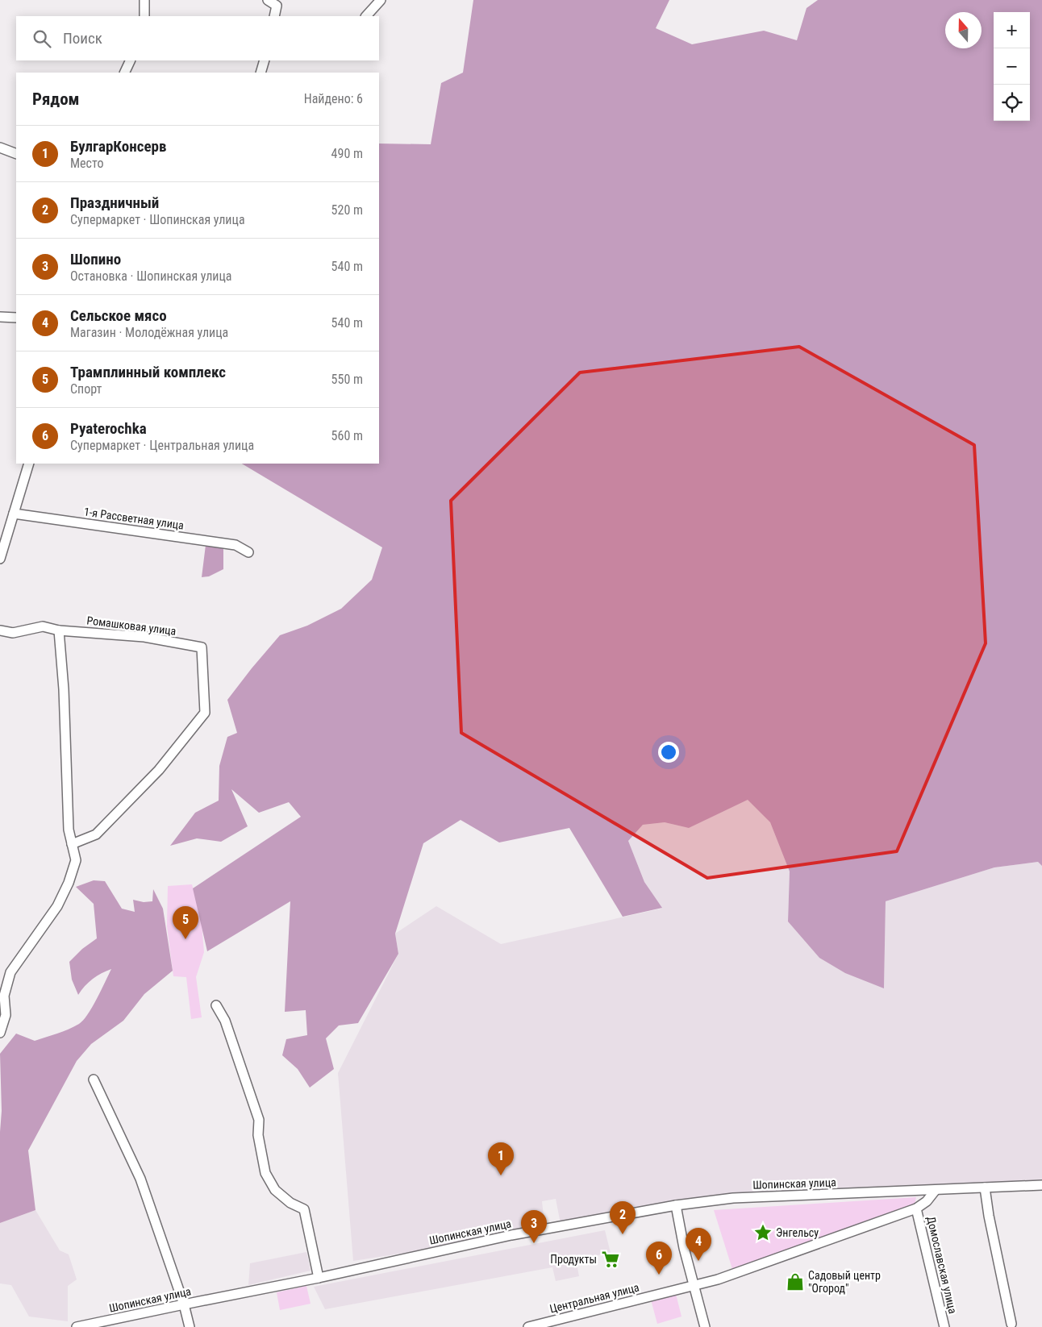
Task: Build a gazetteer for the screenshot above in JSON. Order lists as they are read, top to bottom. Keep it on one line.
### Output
{"streets":{"street":["1-я Рассветная улица","Ромашковая улица","Шопинская улица","Домославская улица","Центральная улица"]},"crossings":[["Шопинская улица","Центральная улица"],["Домославская улица","Центральная улица"]],"places":{"place":["Энгельсу"],"supermarket":["Продукты"],"shop":["Садовый центр \"Огород\""]},"north":"top","page":{"map_buttons":["+","−"],"search":"Поиск","heading":["Рядом","Найдено: 6"],"list":[{"mark":"1","name":"БулгарКонсерв","note":"Место","value":"490 m"},{"mark":"2","name":"Праздничный","note":"Супермаркет · Шопинская улица","value":"520 m"},{"mark":"3","name":"Шопино","note":"Остановка · Шопинская улица","value":"540 m"},{"mark":"4","name":"Сельское мясо","note":"Магазин · Молодёжная улица","value":"540 m"},{"mark":"5","name":"Трамплинный комплекс","note":"Спорт","value":"550 m"},{"mark":"6","name":"Pyaterochka","note":"Супермаркет · Центральная улица","value":"560 m"}],"pins":["5","1","2","3","4","6"]}}
